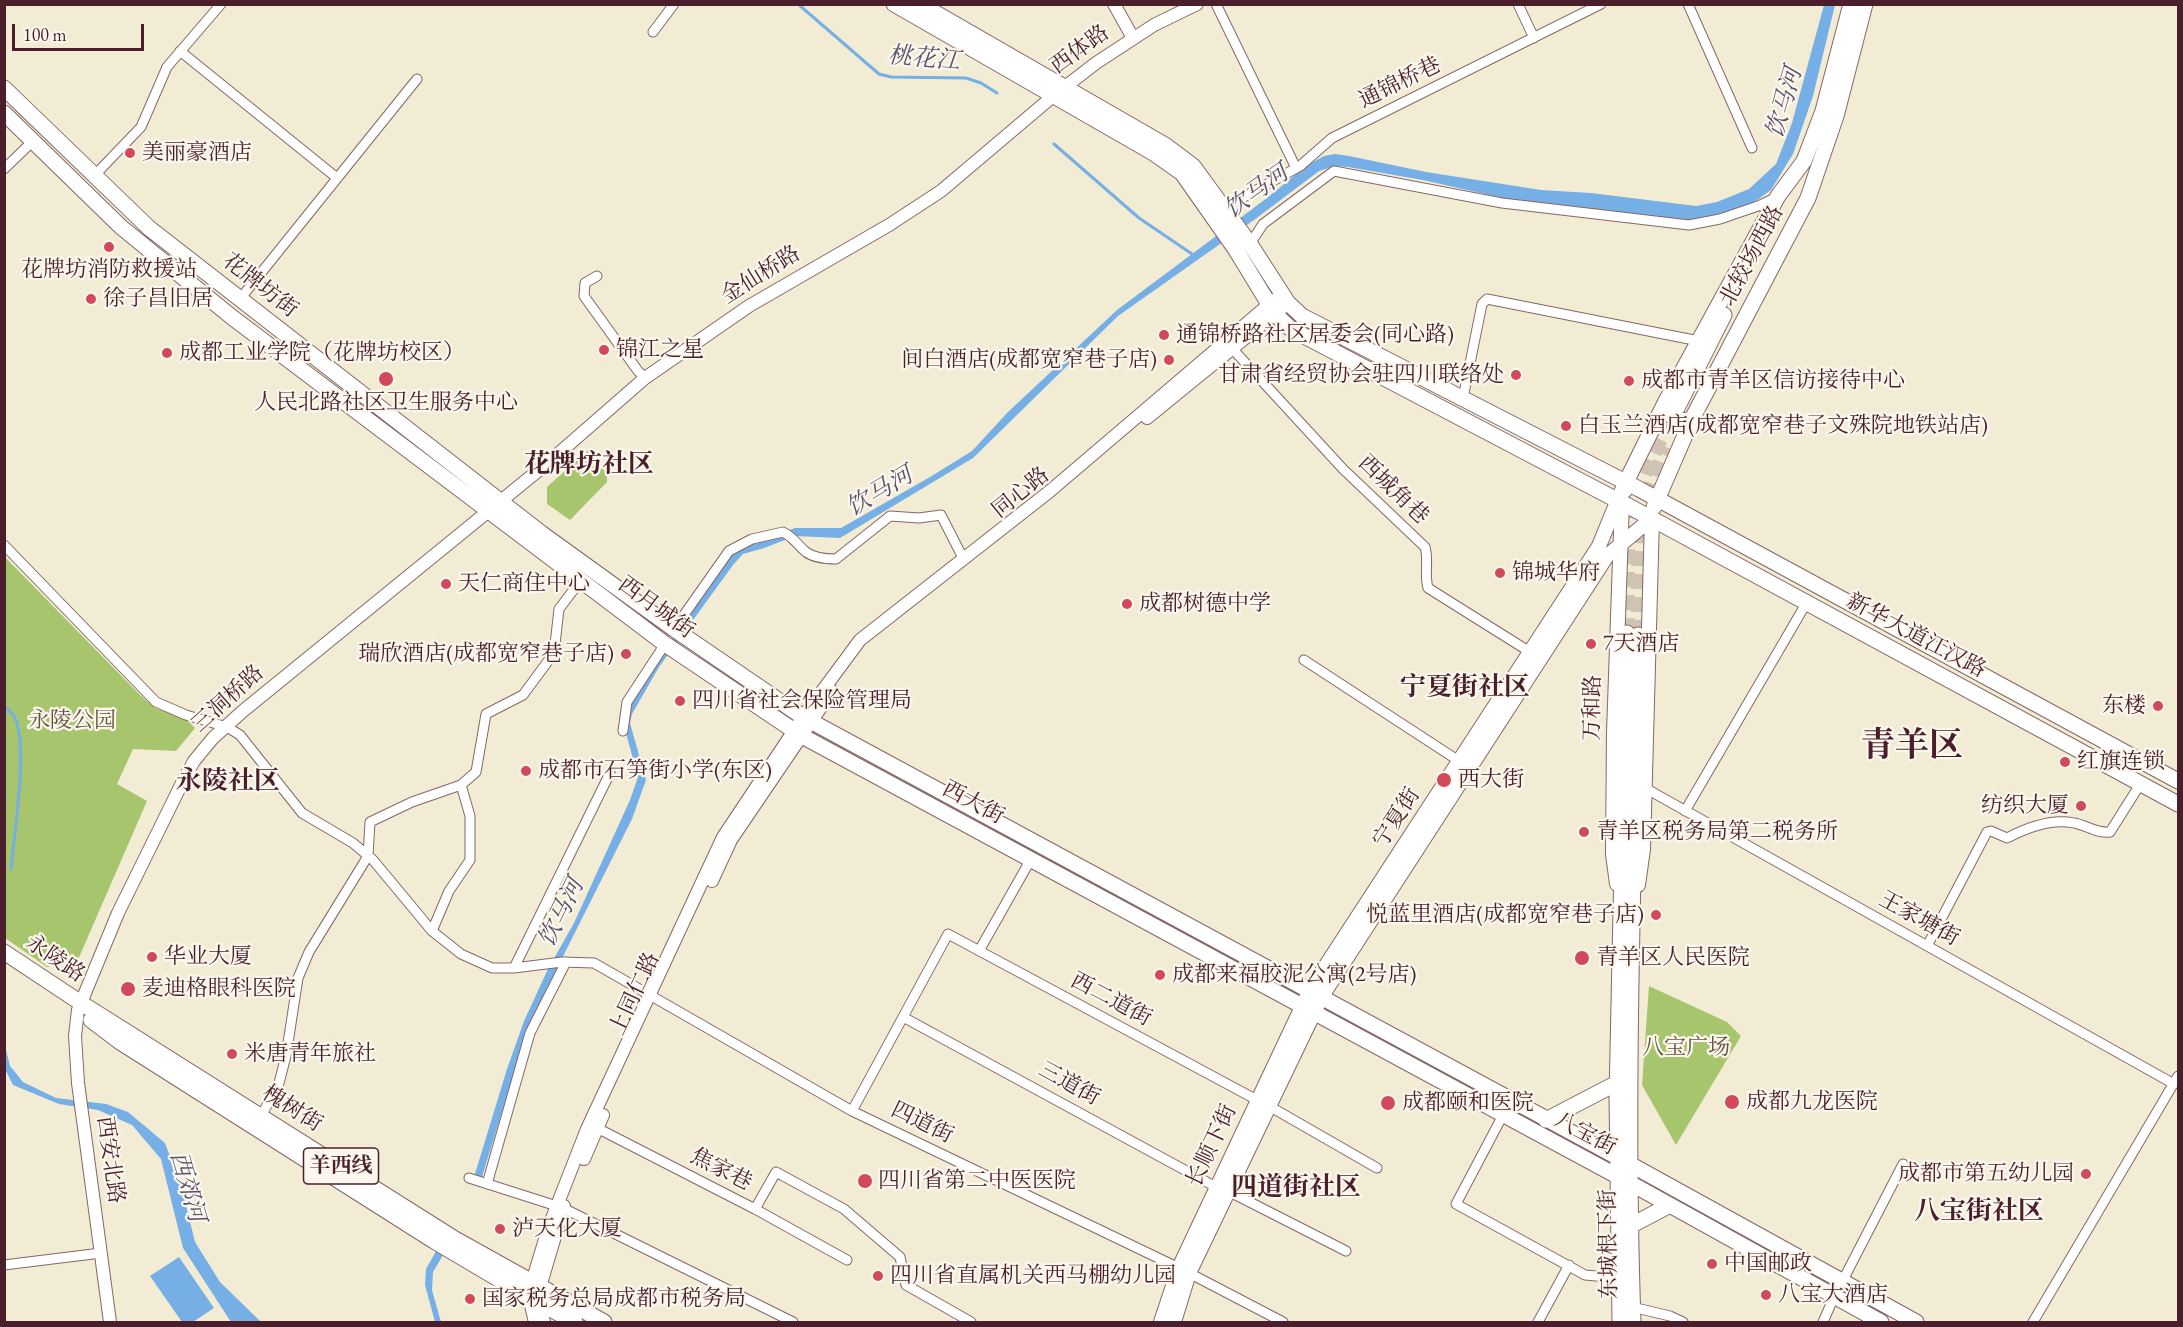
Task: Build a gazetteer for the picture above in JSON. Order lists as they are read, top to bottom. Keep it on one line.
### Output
{"streets":{"main road":["北较场西路","花牌坊街","西月城街","新华大道江汉路","万和路","西大街","宁夏街","永陵路","槐树街","八宝街","长顺下街","羊西线","东城根下街"],"street":["西体路","通锦桥巷","金仙桥路","西城角巷","同心路","三洞桥路","王家塘街","上同仁路","西二道街","三道街","四道街","西安北路","焦家巷"]},"crossings":[["西体路","金仙桥路"],["北较场西路","新华大道江汉路"],["北较场西路","万和路"],["北较场西路","宁夏街"],["金仙桥路","花牌坊街"],["金仙桥路","西月城街"],["金仙桥路","三洞桥路"],["花牌坊街","西月城街"],["花牌坊街","三洞桥路"],["西城角巷","同心路"],["西城角巷","宁夏街"],["同心路","西月城街"],["同心路","西大街"],["同心路","上同仁路"],["西月城街","三洞桥路"],["西月城街","西大街"],["西月城街","上同仁路"],["新华大道江汉路","万和路"],["新华大道江汉路","宁夏街"],["三洞桥路","永陵路"],["三洞桥路","槐树街"],["三洞桥路","四道街"],["三洞桥路","西安北路"],["万和路","宁夏街"],["万和路","王家塘街"],["万和路","八宝街"],["万和路","东城根下街"],["西大街","宁夏街"],["西大街","上同仁路"],["西大街","八宝街"],["西大街","长顺下街"],["宁夏街","八宝街"],["宁夏街","长顺下街"],["永陵路","槐树街"],["永陵路","西安北路"],["上同仁路","槐树街"],["上同仁路","四道街"],["上同仁路","焦家巷"],["西二道街","三道街"],["西二道街","长顺下街"],["三道街","长顺下街"],["槐树街","西安北路"],["四道街","长顺下街"],["八宝街","长顺下街"],["八宝街","东城根下街"]],"districts":["花牌坊社区","宁夏街社区","青羊区","永陵社区","四道街社区","八宝街社区"],"water":["桃花江","饮马河","西郊河"],"parks":["永陵公园","八宝广场"],"places":["美丽豪酒店","花牌坊消防救援站","徐子昌旧居","通锦桥路社区居委会(同心路)","锦江之星","成都工业学院（花牌坊校区）","间白酒店(成都宽窄巷子店)","甘肃省经贸协会驻四川联络处","人民北路社区卫生服务中心","成都市青羊区信访接待中心","白玉兰酒店(成都宽窄巷子文殊院地铁站店)","锦城华府","天仁商住中心","成都树德中学","7天酒店","瑞欣酒店(成都宽窄巷子店)","四川省社会保险管理局","东楼","红旗连锁","成都市石笋街小学(东区)","西大街","纺织大厦","青羊区税务局第二税务所","悦蓝里酒店(成都宽窄巷子店)","华业大厦","青羊区人民医院","成都来福胶泥公寓(2号店)","麦迪格眼科医院","米唐青年旅社","成都九龙医院","成都颐和医院","成都市第五幼儿园","四川省第二中医医院","泸天化大厦","中国邮政","四川省直属机关西马棚幼儿园","八宝大酒店","国家税务总局成都市税务局"],"scale_bar":"100 m"}
